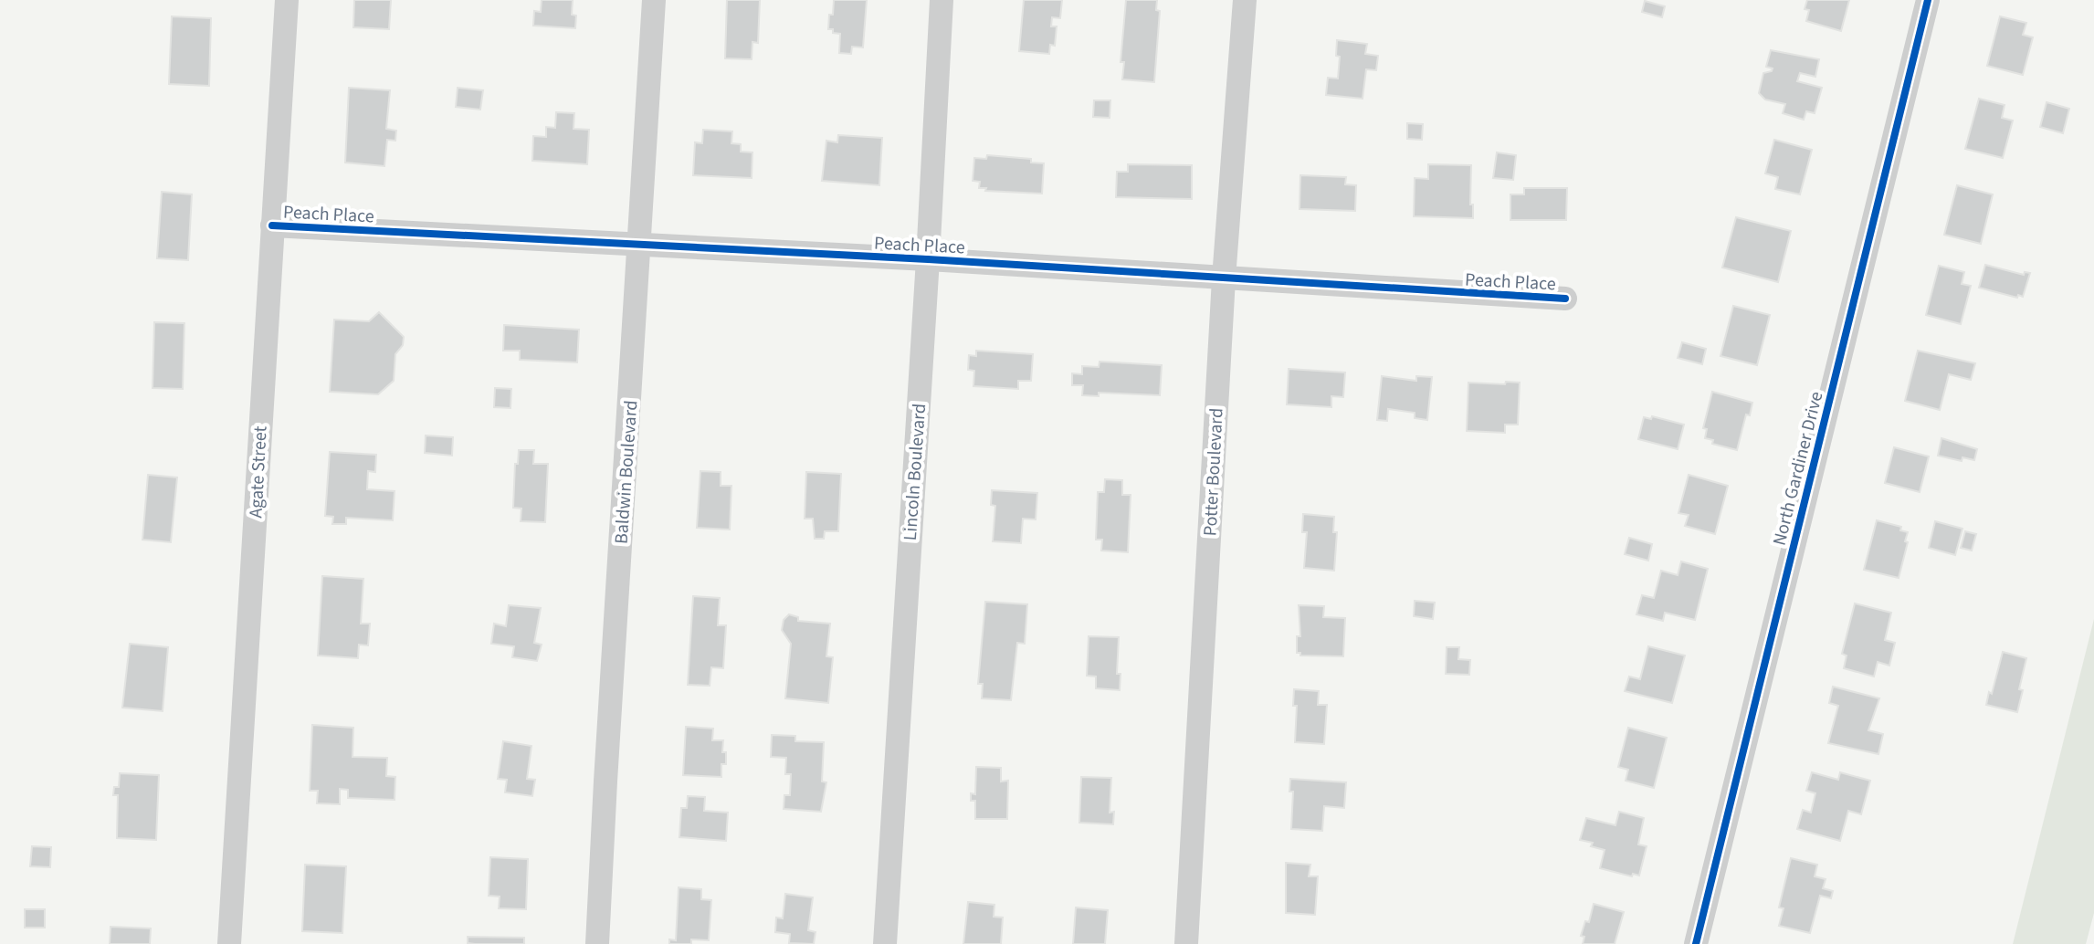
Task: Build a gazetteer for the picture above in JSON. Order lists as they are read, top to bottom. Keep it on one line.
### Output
{"streets":{"street":["Peach Place","North Gardiner Drive","Agate Street","Baldwin Boulevard","Lincoln Boulevard","Potter Boulevard"]},"crossings":[["Peach Place","Agate Street"],["Peach Place","Baldwin Boulevard"],["Peach Place","Lincoln Boulevard"],["Peach Place","Potter Boulevard"]]}
